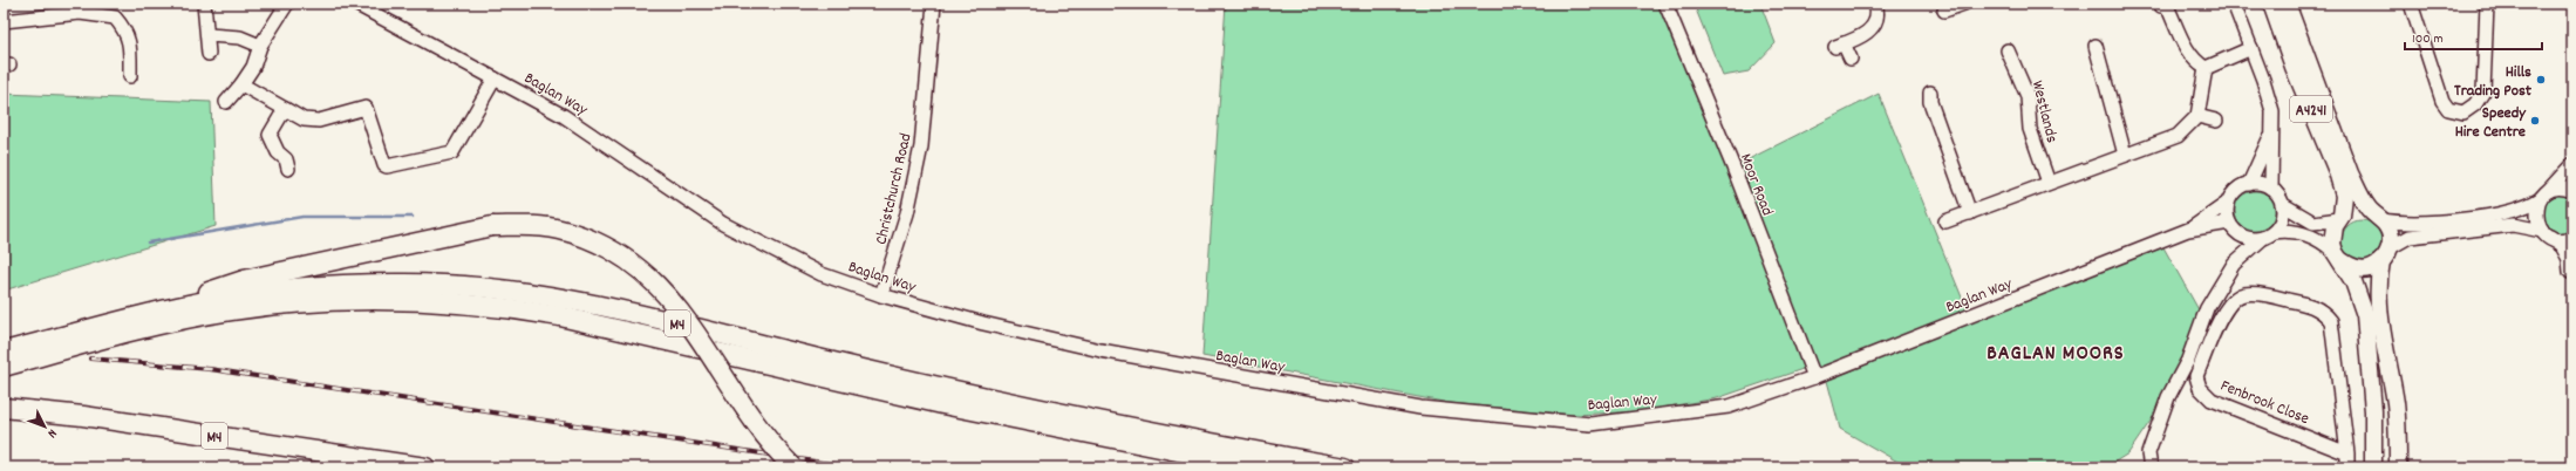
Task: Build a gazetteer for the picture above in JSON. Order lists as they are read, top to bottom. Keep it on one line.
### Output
{"streets":{"highway":["M4"],"main road":["A4241"],"street":["Baglan Way","Westlands","Moor Road","Christchurch Road","Fenbrook Close"]},"crossings":[["Baglan Way","Moor Road"],["Baglan Way","Christchurch Road"]],"districts":["BAGLAN MOORS"],"places":["Hills Trading Post","Speedy Hire Centre"],"scale_bar":"100 m","north":"bottom right"}
